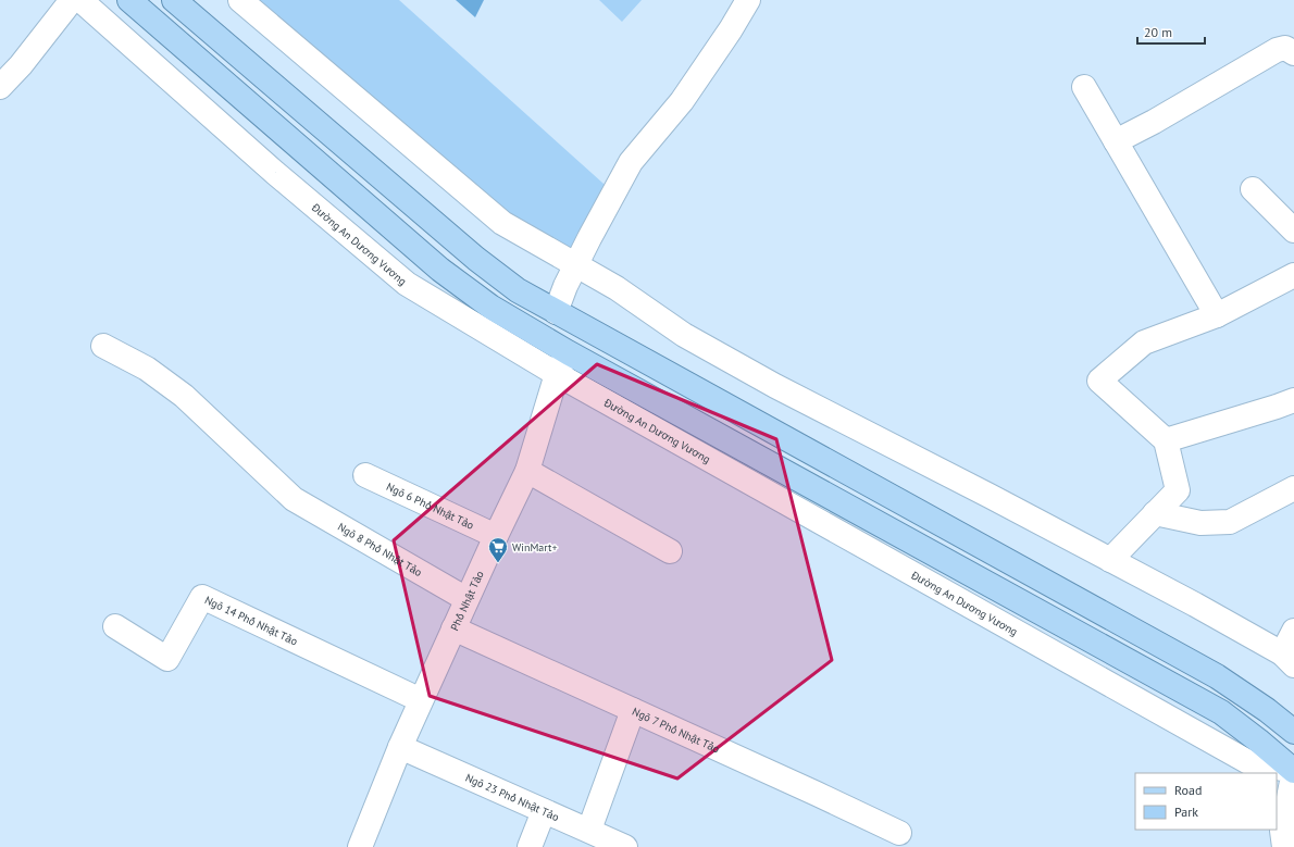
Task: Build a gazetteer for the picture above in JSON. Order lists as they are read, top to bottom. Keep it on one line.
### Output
{"streets":{"street":["Đường An Dương Vương","Ngõ 6 Phố Nhật Tảo","Ngõ 8 Phố Nhật Tảo","Phố Nhật Tảo","Ngõ 14 Phố Nhật Tảo","Ngõ 7 Phố Nhật Tảo","Ngõ 23 Phố Nhật Tảo"]},"crossings":[["Đường An Dương Vương","Phố Nhật Tảo"],["Ngõ 6 Phố Nhật Tảo","Phố Nhật Tảo"],["Ngõ 8 Phố Nhật Tảo","Phố Nhật Tảo"],["Phố Nhật Tảo","Ngõ 14 Phố Nhật Tảo"],["Phố Nhật Tảo","Ngõ 7 Phố Nhật Tảo"],["Phố Nhật Tảo","Ngõ 23 Phố Nhật Tảo"]],"places":{"supermarket":["WinMart+"]},"legend":["Road","Park"],"scale_bar":"20 m"}
